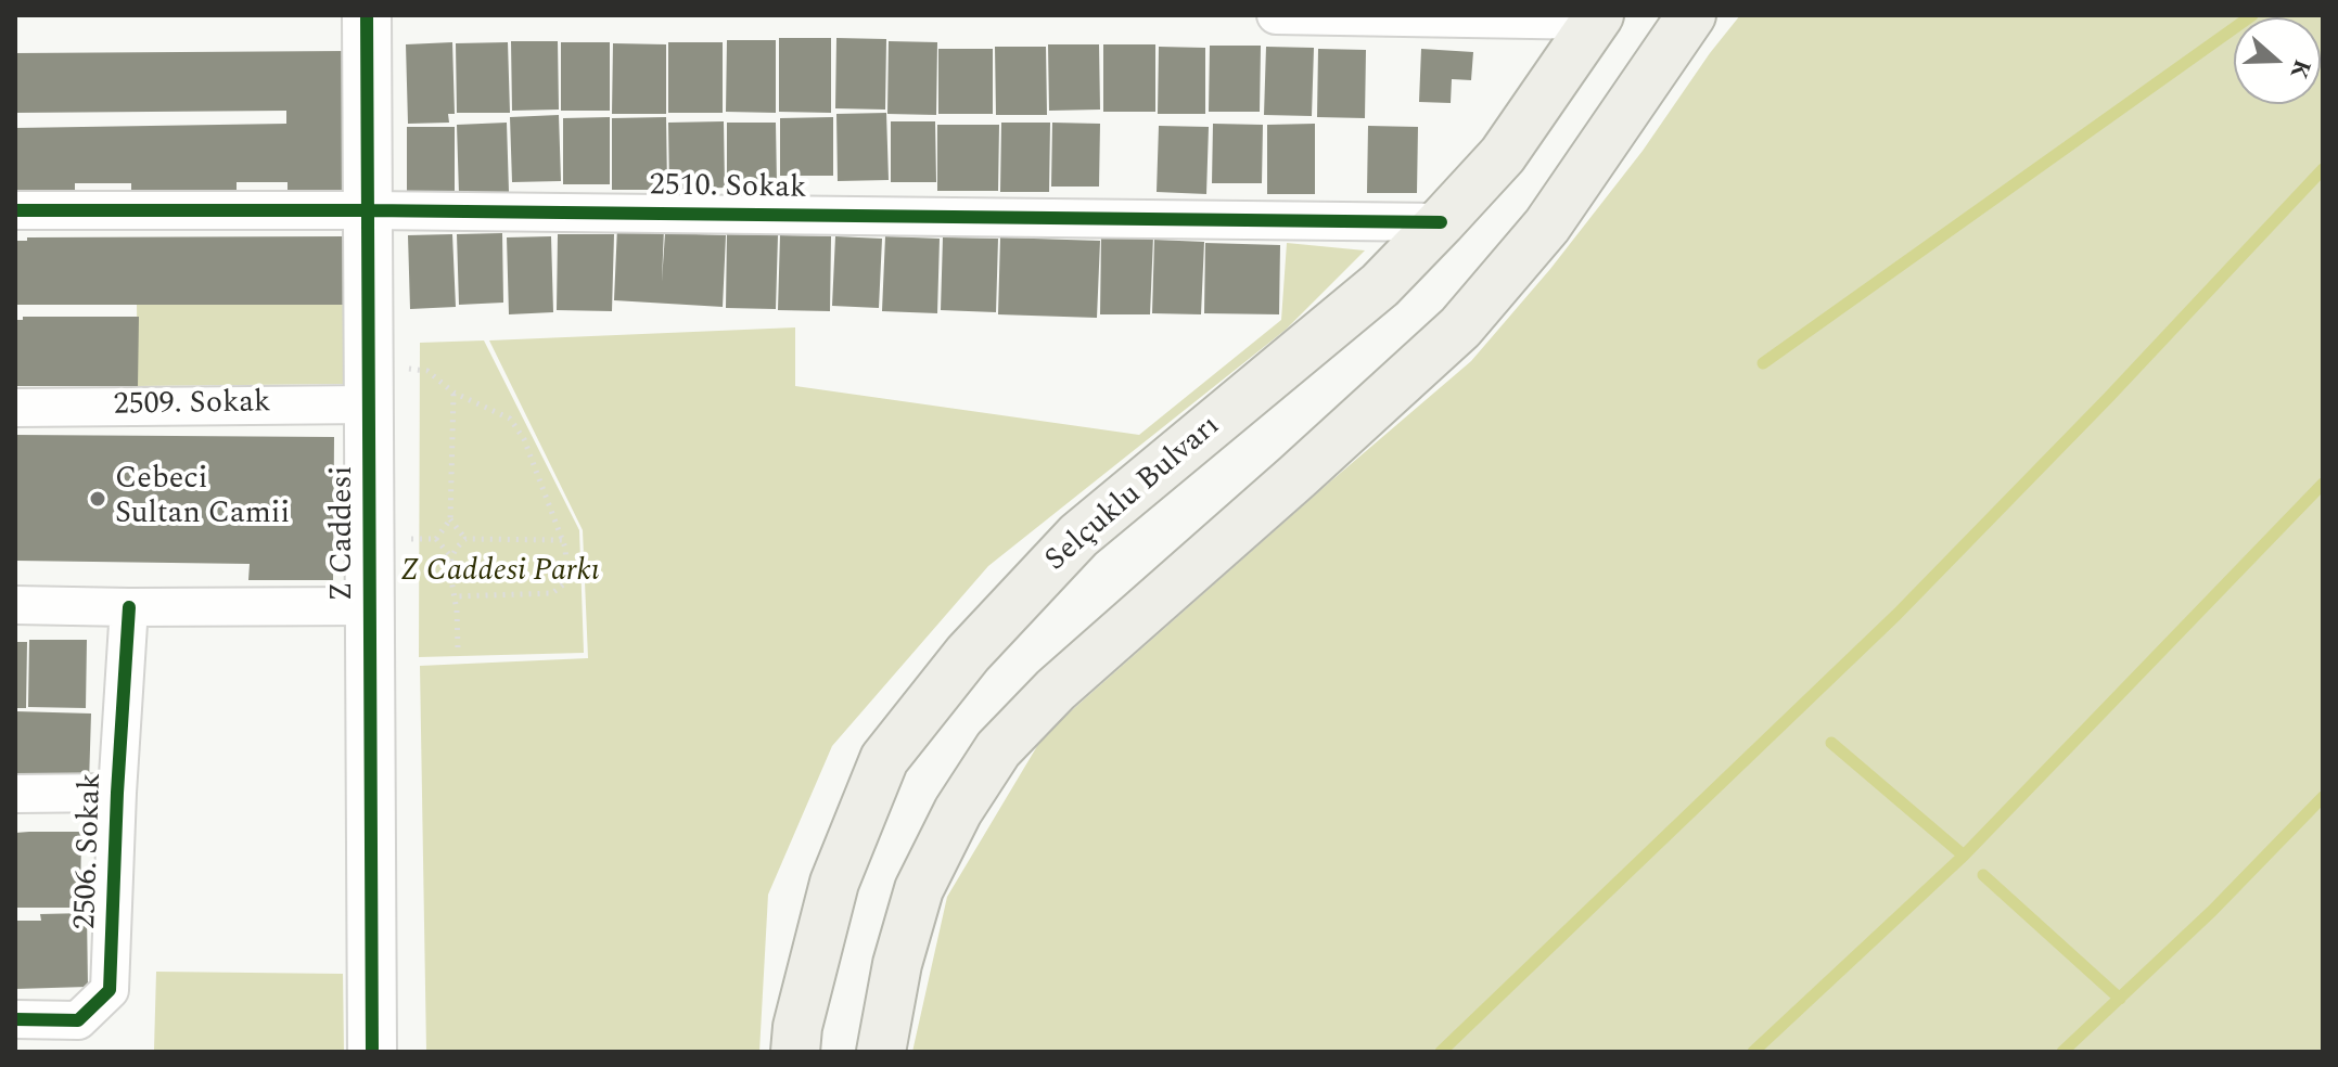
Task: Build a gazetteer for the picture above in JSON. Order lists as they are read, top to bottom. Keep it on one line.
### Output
{"streets":{"main road":["Selçuklu Bulvarı"],"street":["2510. Sokak","2509. Sokak","Z Caddesi","2506. Sokak"]},"crossings":[["2510. Sokak","Selçuklu Bulvarı"],["2510. Sokak","Z Caddesi"],["2509. Sokak","Z Caddesi"]],"parks":["Z Caddesi Parkı"],"places":["Cebeci Sultan Camii"],"north":"right"}
